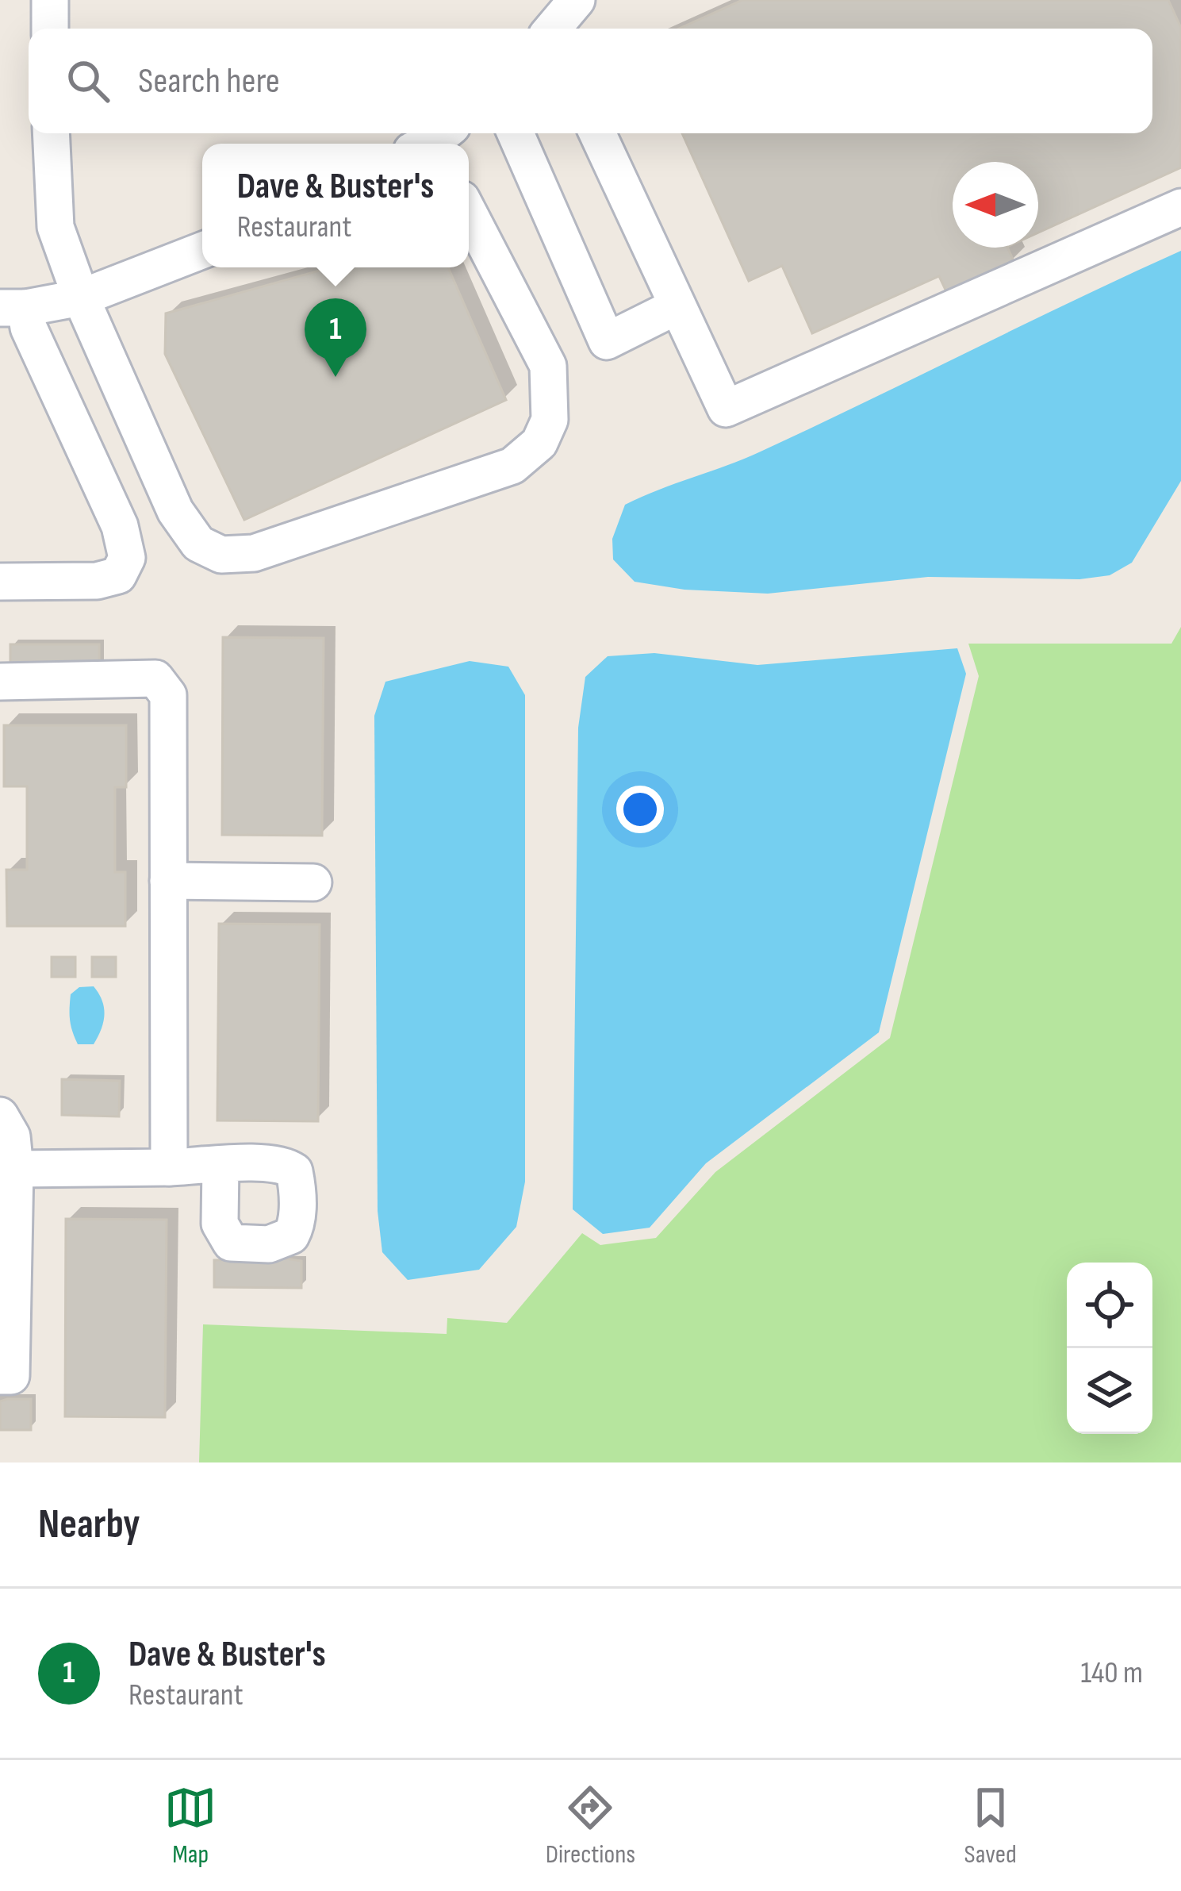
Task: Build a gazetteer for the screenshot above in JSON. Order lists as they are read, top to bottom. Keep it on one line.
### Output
{"north":"left","page":{"search":"Search here","popup":["Dave & Buster's","Restaurant"],"pins":"1","heading":"Nearby","list":[{"mark":"1","name":"Dave & Buster's","note":"Restaurant","value":"140 m"}],"nav":["Map","Directions","Saved"]}}
